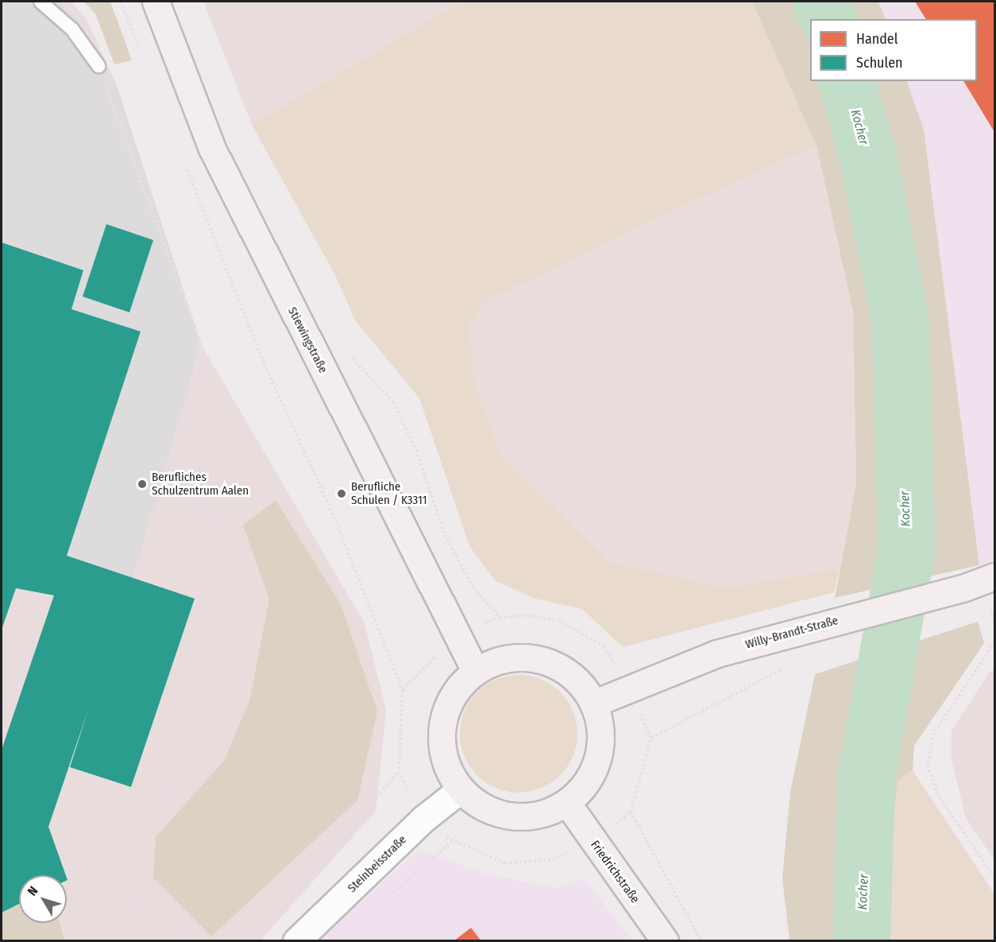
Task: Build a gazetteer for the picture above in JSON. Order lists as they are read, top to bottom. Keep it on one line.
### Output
{"streets":{"main road":["Stiewingstraße","Willy-Brandt-Straße","Friedrichstraße"],"street":["Steinbeisstraße"]},"crossings":[["Stiewingstraße","Willy-Brandt-Straße"],["Stiewingstraße","Steinbeisstraße"],["Stiewingstraße","Friedrichstraße"],["Willy-Brandt-Straße","Steinbeisstraße"],["Willy-Brandt-Straße","Friedrichstraße"],["Steinbeisstraße","Friedrichstraße"]],"water":["Kocher"],"places":["Berufliches Schulzentrum Aalen","Berufliche Schulen / K3311"],"legend":["Handel","Schulen"],"north":"top left"}
